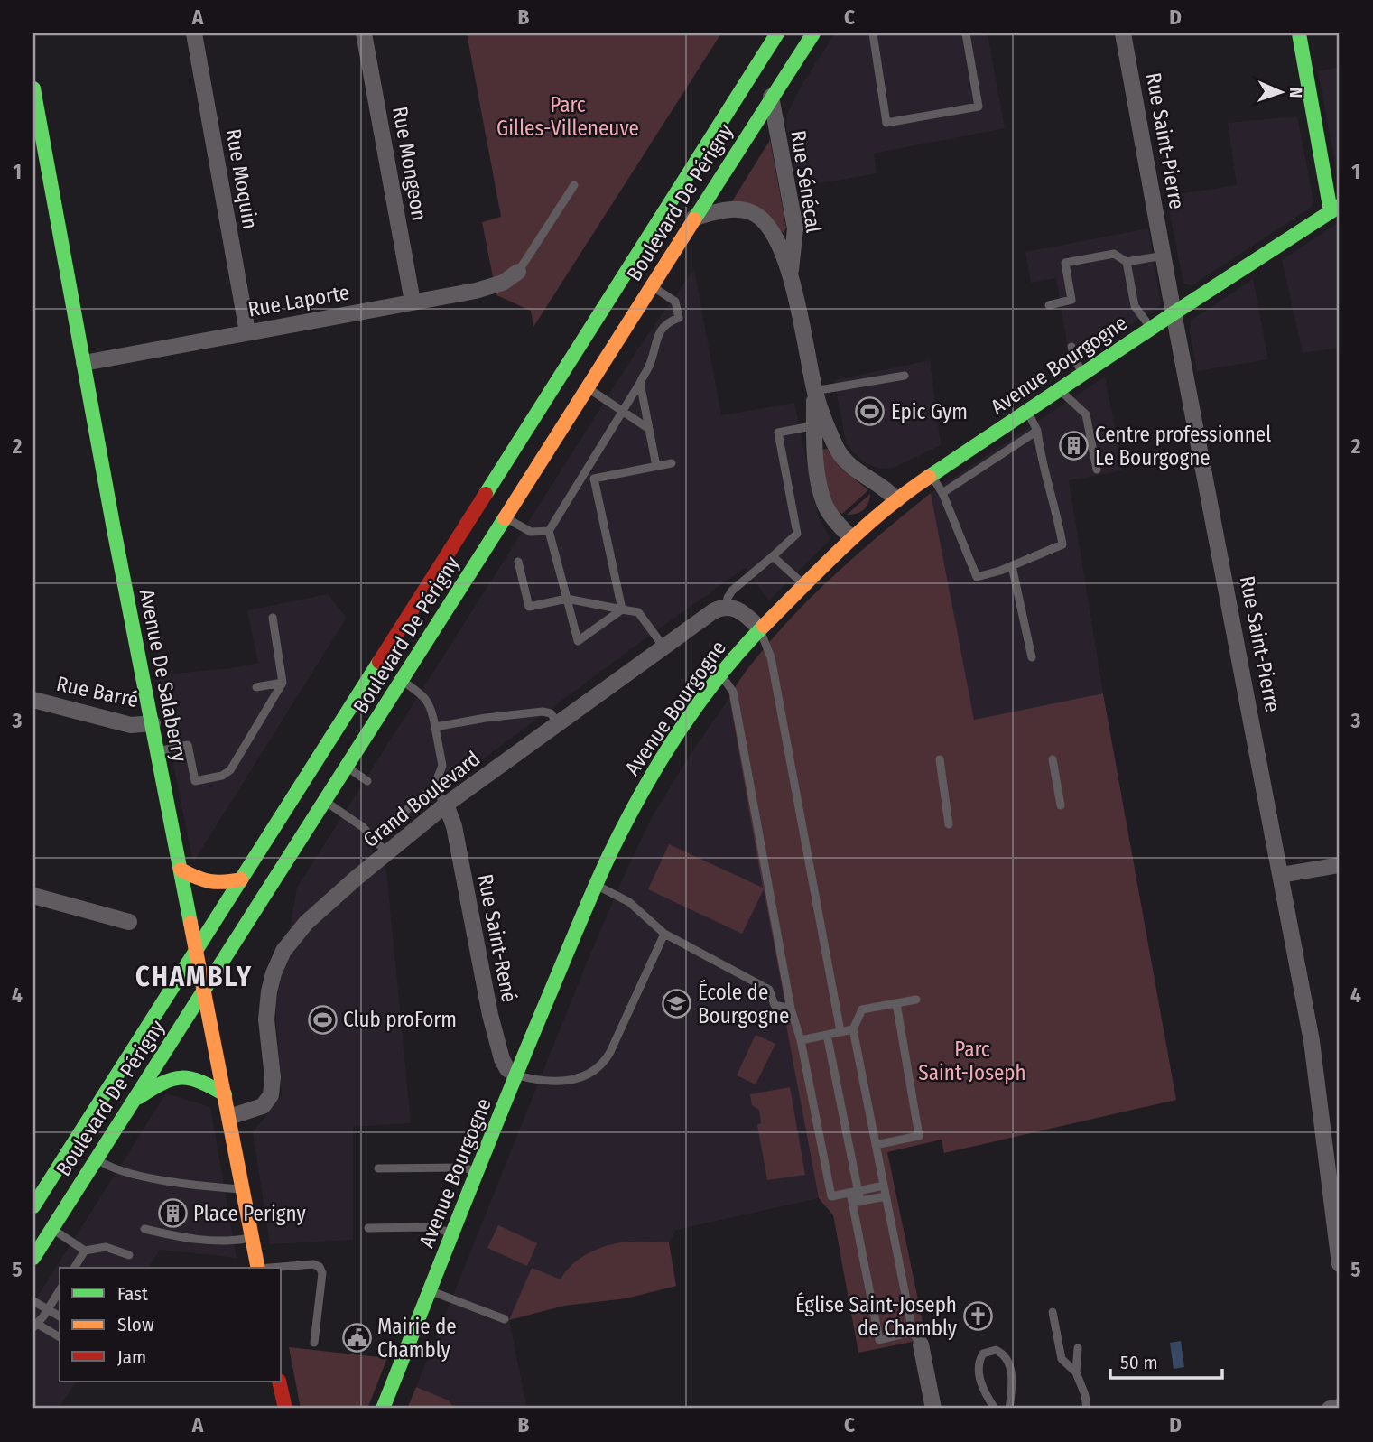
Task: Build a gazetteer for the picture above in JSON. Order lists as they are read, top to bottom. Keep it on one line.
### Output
{"streets":{"street":["Rue Saint-Pierre","Rue Mongeon","Rue Moquin","Rue Sénécal","Boulevard De Périgny","Rue Laporte","Avenue Bourgogne","Avenue De Salaberry","Rue Barré","Grand Boulevard","Rue Saint-René"]},"crossings":[["Rue Saint-Pierre","Avenue Bourgogne"],["Rue Mongeon","Rue Laporte"],["Rue Moquin","Rue Laporte"],["Rue Sénécal","Boulevard De Périgny"],["Rue Sénécal","Avenue Bourgogne"],["Boulevard De Périgny","Avenue De Salaberry"],["Rue Laporte","Avenue De Salaberry"],["Avenue Bourgogne","Rue Saint-René"],["Avenue De Salaberry","Rue Barré"],["Avenue De Salaberry","Grand Boulevard"],["Grand Boulevard","Rue Saint-René"]],"districts":["CHAMBLY"],"parks":["Parc Gilles-Villeneuve","Parc Saint-Joseph"],"places":{"sports":["Epic Gym","Club proForm"],"building":["Centre professionnel Le Bourgogne","Place Perigny"],"school or university":["École de Bourgogne"],"church":["Église Saint-Joseph de Chambly"],"public building":["Mairie de Chambly"]},"legend":["Fast","Slow","Jam"],"scale_bar":"50 m","north":"right","grid":{"columns":["A","B","C","D"],"rows":["1","2","3","4","5"]}}
